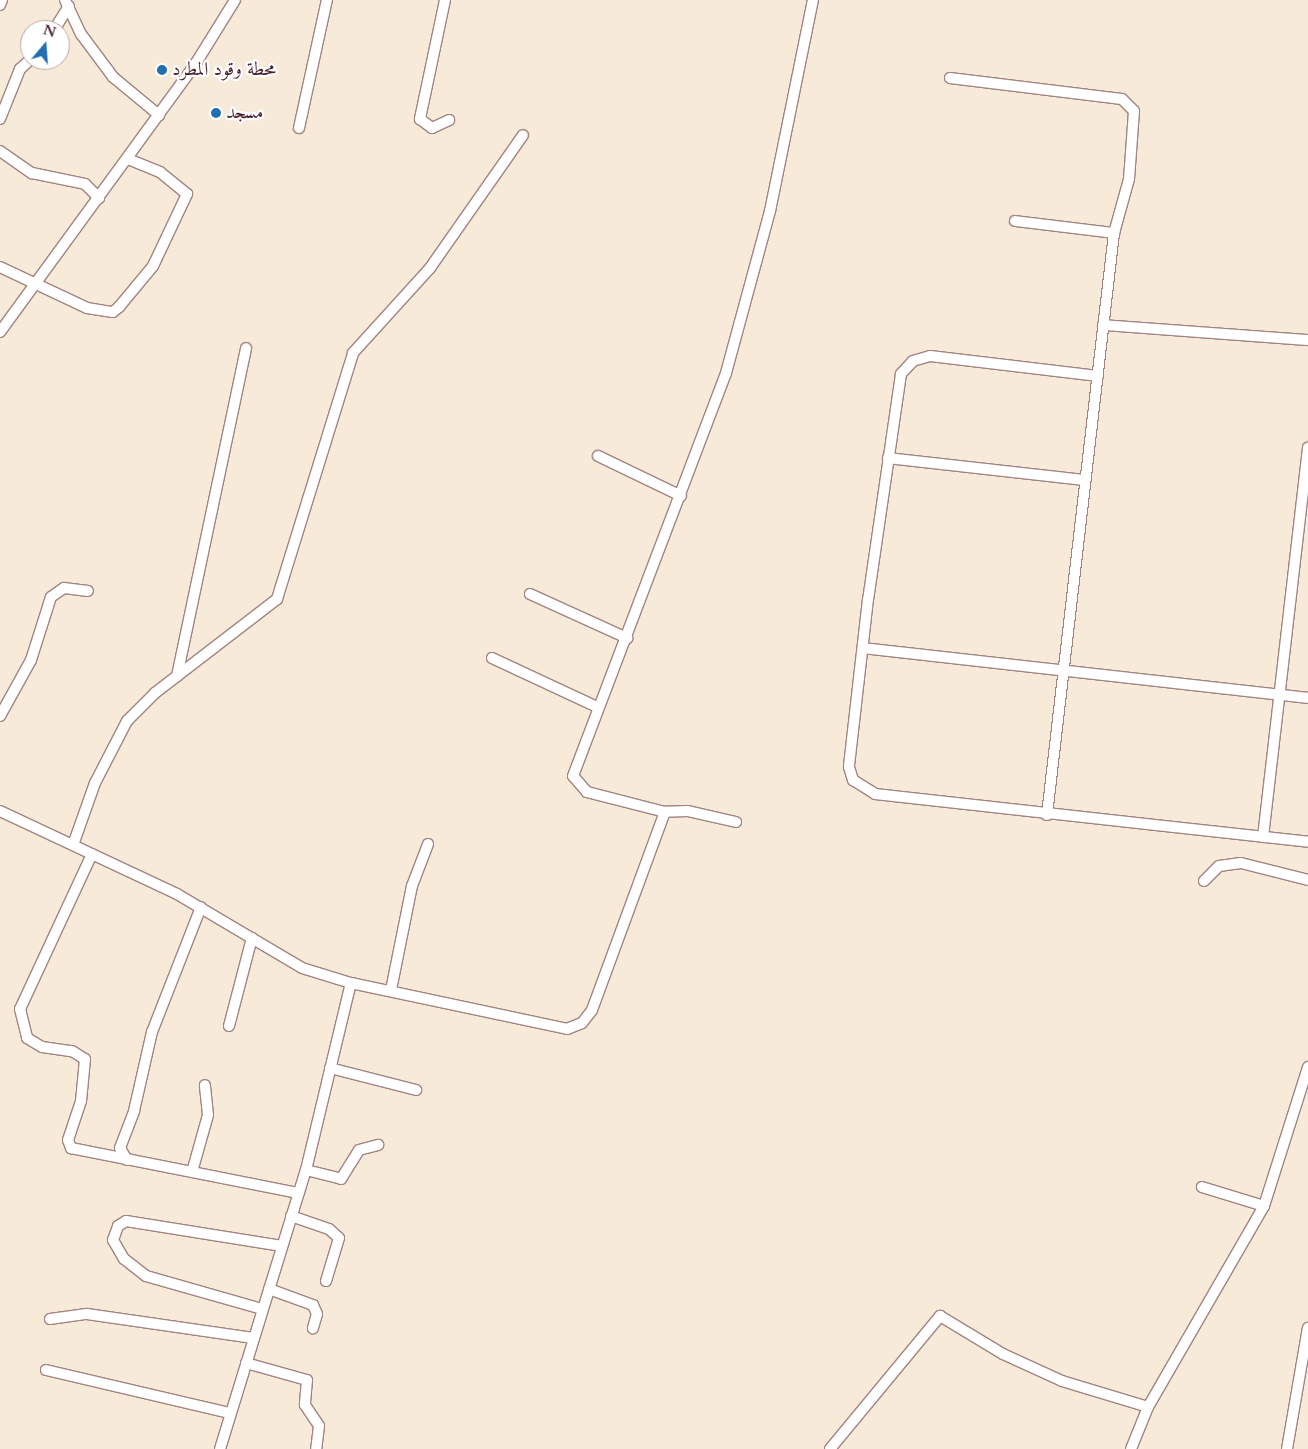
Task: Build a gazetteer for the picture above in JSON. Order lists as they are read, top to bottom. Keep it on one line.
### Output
{"places":["محطة وقود المطرد","مسجد"],"north":"top"}
